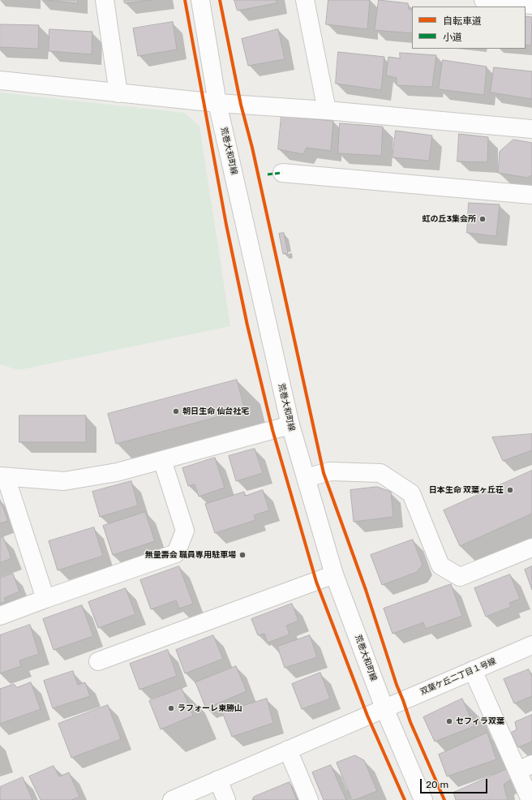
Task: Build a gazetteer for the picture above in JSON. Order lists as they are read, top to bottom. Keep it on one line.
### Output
{"streets":{"street":["荒巻大和町線","双葉ケ丘二丁目１号線"]},"crossings":[["荒巻大和町線","双葉ケ丘二丁目１号線"]],"places":["虹の丘3集会所","朝日生命 仙台社宅","日本生命 双葉ヶ丘荘","無量壽会 職員専用駐車場","ラフォーレ東勝山","セフィラ双葉"],"legend":["自転車道","小道"],"scale_bar":"20 m"}
